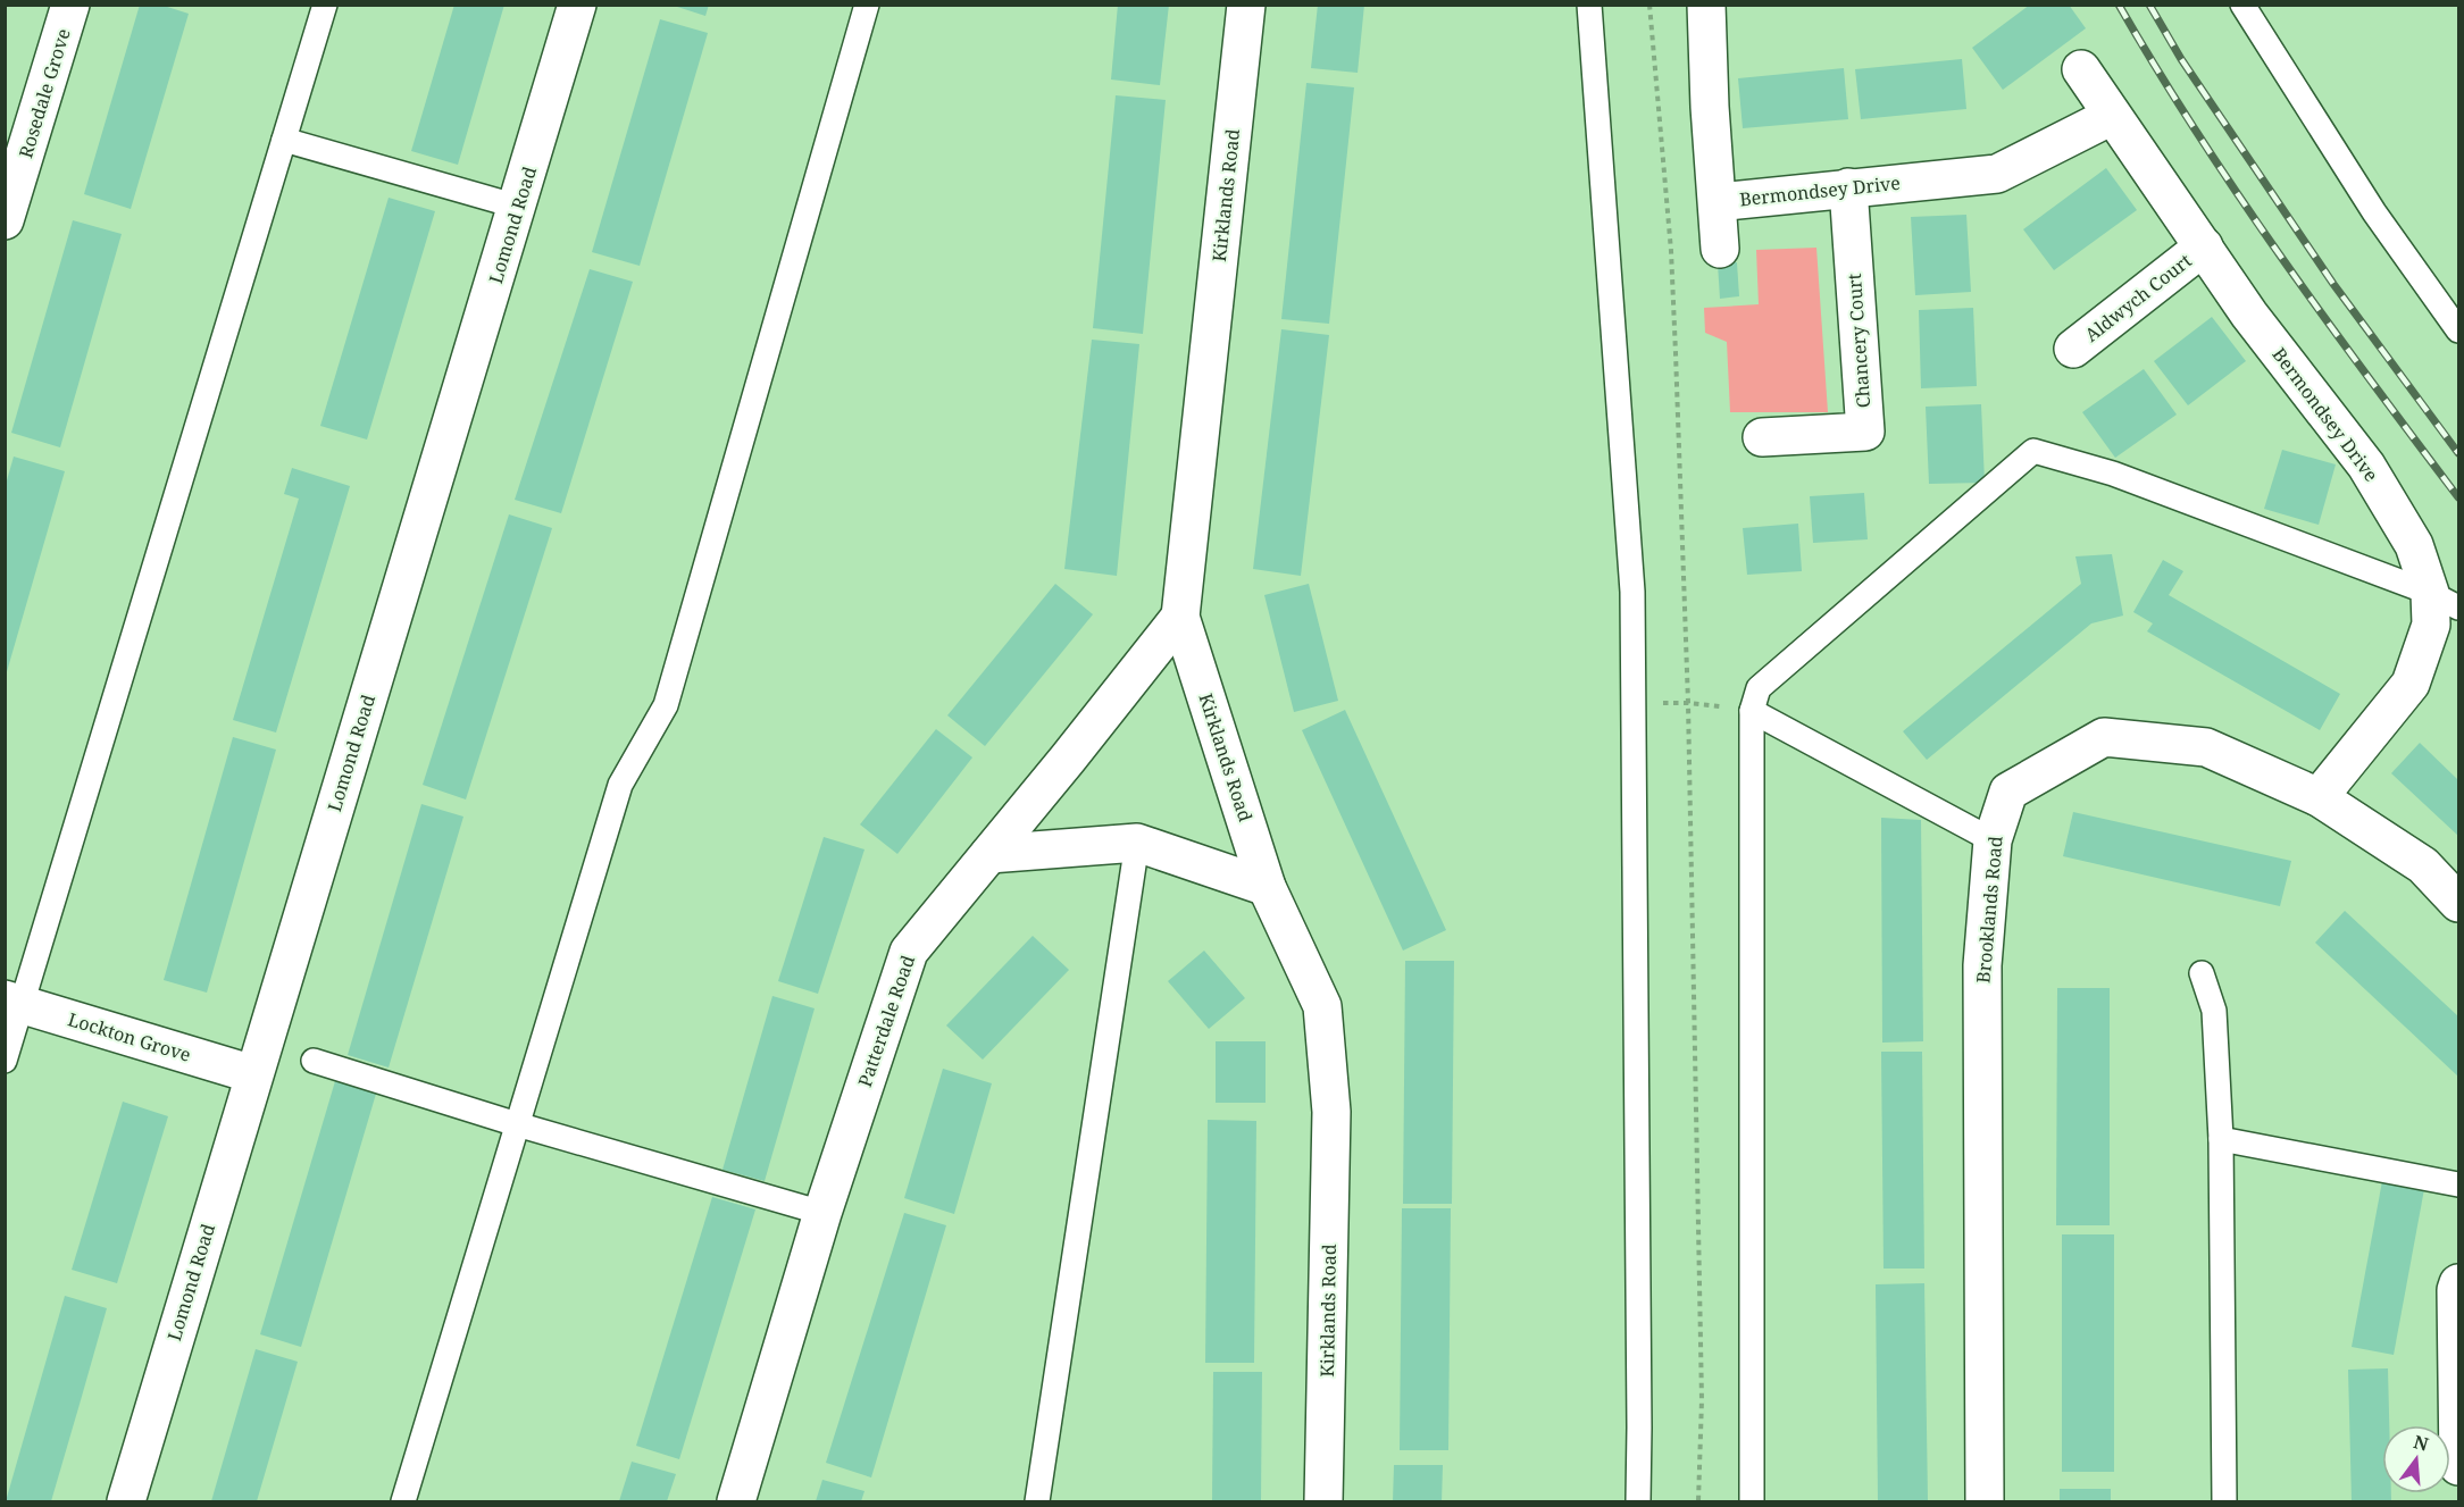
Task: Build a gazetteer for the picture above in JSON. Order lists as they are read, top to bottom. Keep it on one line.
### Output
{"streets":{"street":["Rosedale Grove","Bermondsey Drive","Kirklands Road","Lomond Road","Aldwych Court","Chancery Court","Brooklands Road","Patterdale Road","Lockton Grove"]},"crossings":[["Bermondsey Drive","Aldwych Court"],["Bermondsey Drive","Chancery Court"],["Bermondsey Drive","Brooklands Road"],["Kirklands Road","Patterdale Road"],["Lomond Road","Lockton Grove"]],"north":"top"}
